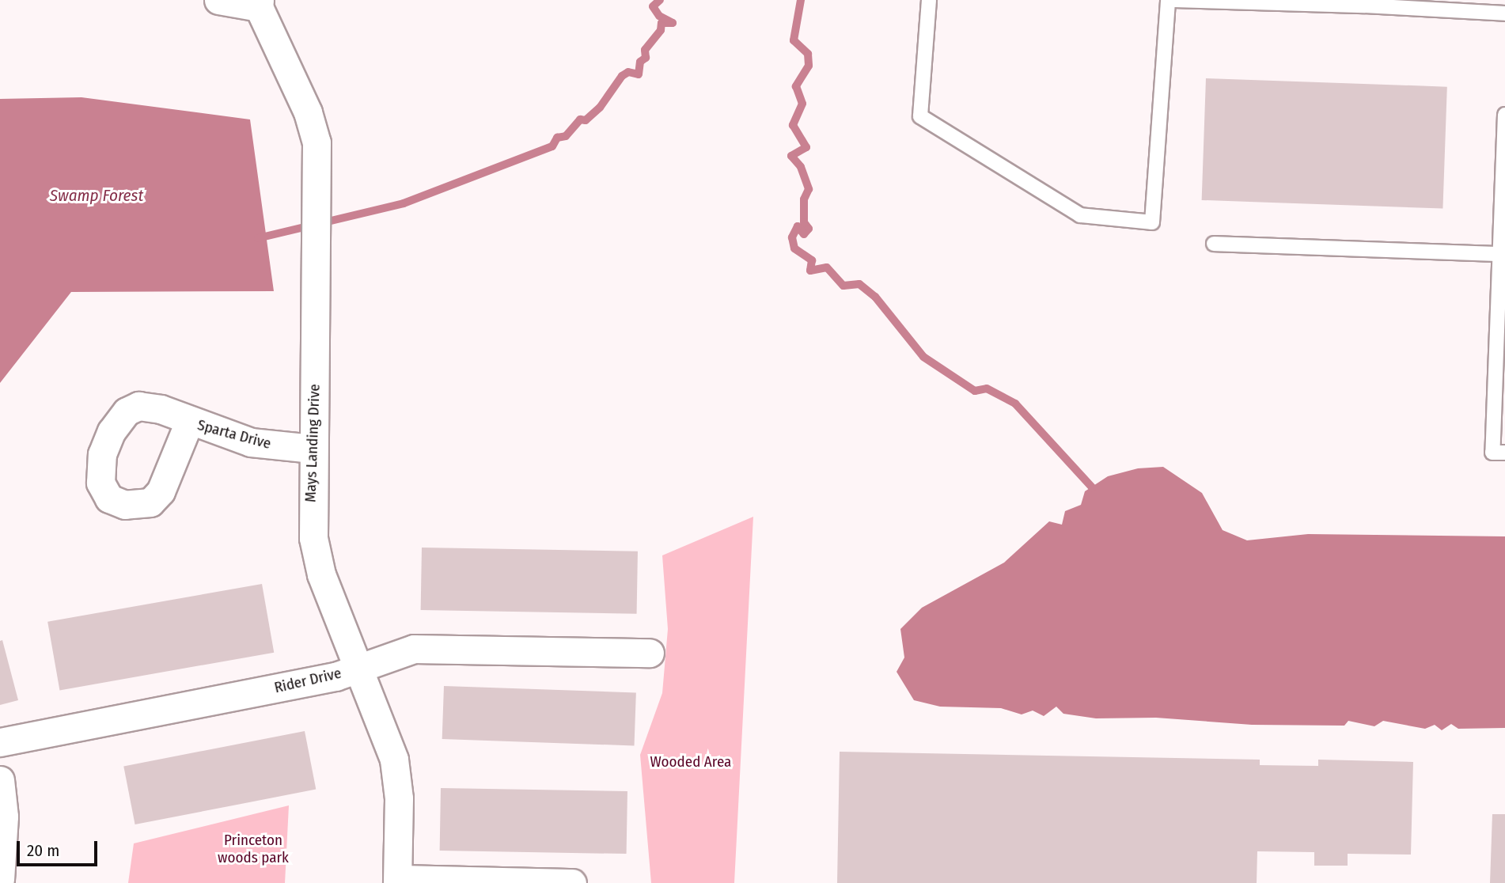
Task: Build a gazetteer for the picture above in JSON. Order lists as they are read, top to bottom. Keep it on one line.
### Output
{"streets":{"street":["Sparta Drive","Mays Landing Drive","Rider Drive"]},"crossings":[["Sparta Drive","Mays Landing Drive"],["Mays Landing Drive","Rider Drive"]],"water":["Swamp Forest"],"parks":["Wooded Area","Princeton woods park"],"scale_bar":"20 m"}
